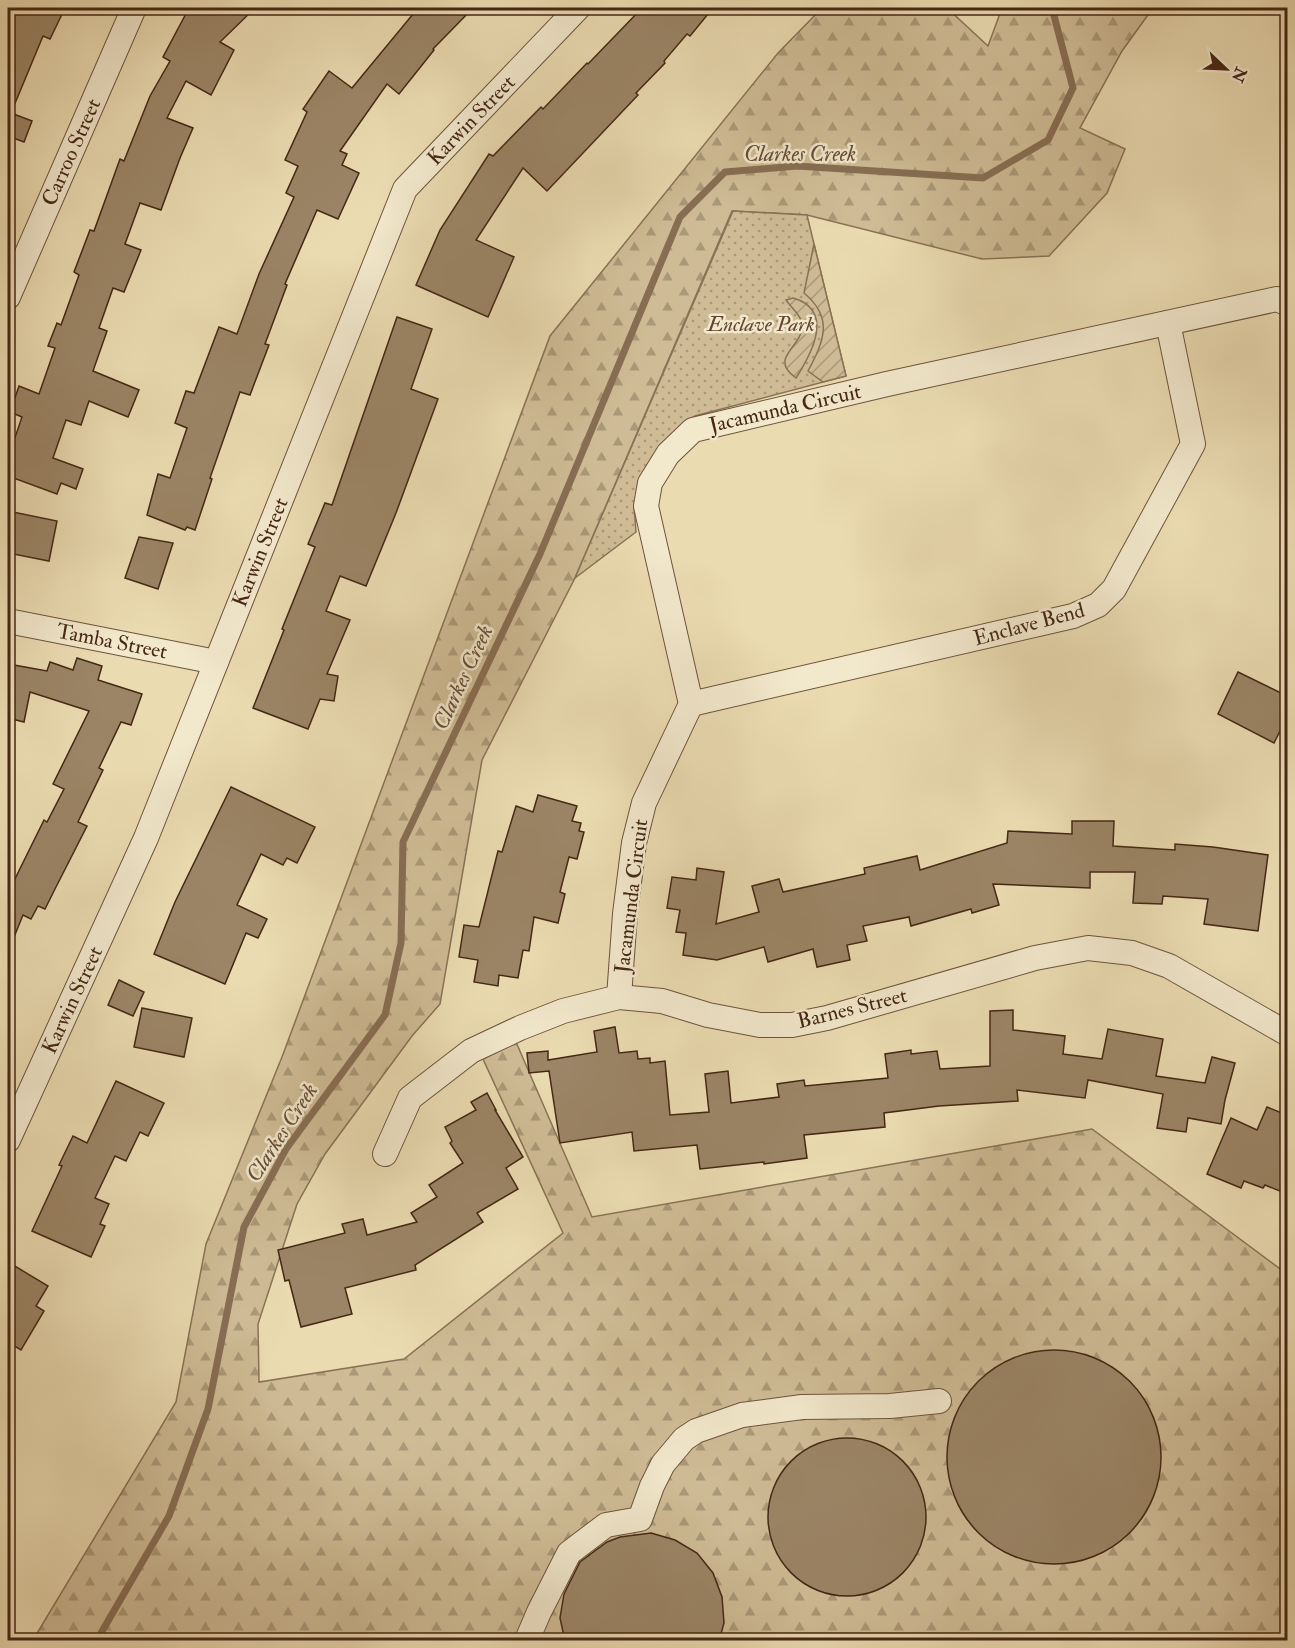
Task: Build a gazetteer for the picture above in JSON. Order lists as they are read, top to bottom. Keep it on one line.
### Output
{"streets":{"street":["Karwin Street","Carroo Street","Jacamunda Circuit","Enclave Bend","Tamba Street","Barnes Street"]},"crossings":[["Karwin Street","Tamba Street"],["Jacamunda Circuit","Enclave Bend"],["Jacamunda Circuit","Barnes Street"]],"water":["Clarkes Creek"],"parks":["Enclave Park"],"north":"bottom right"}
